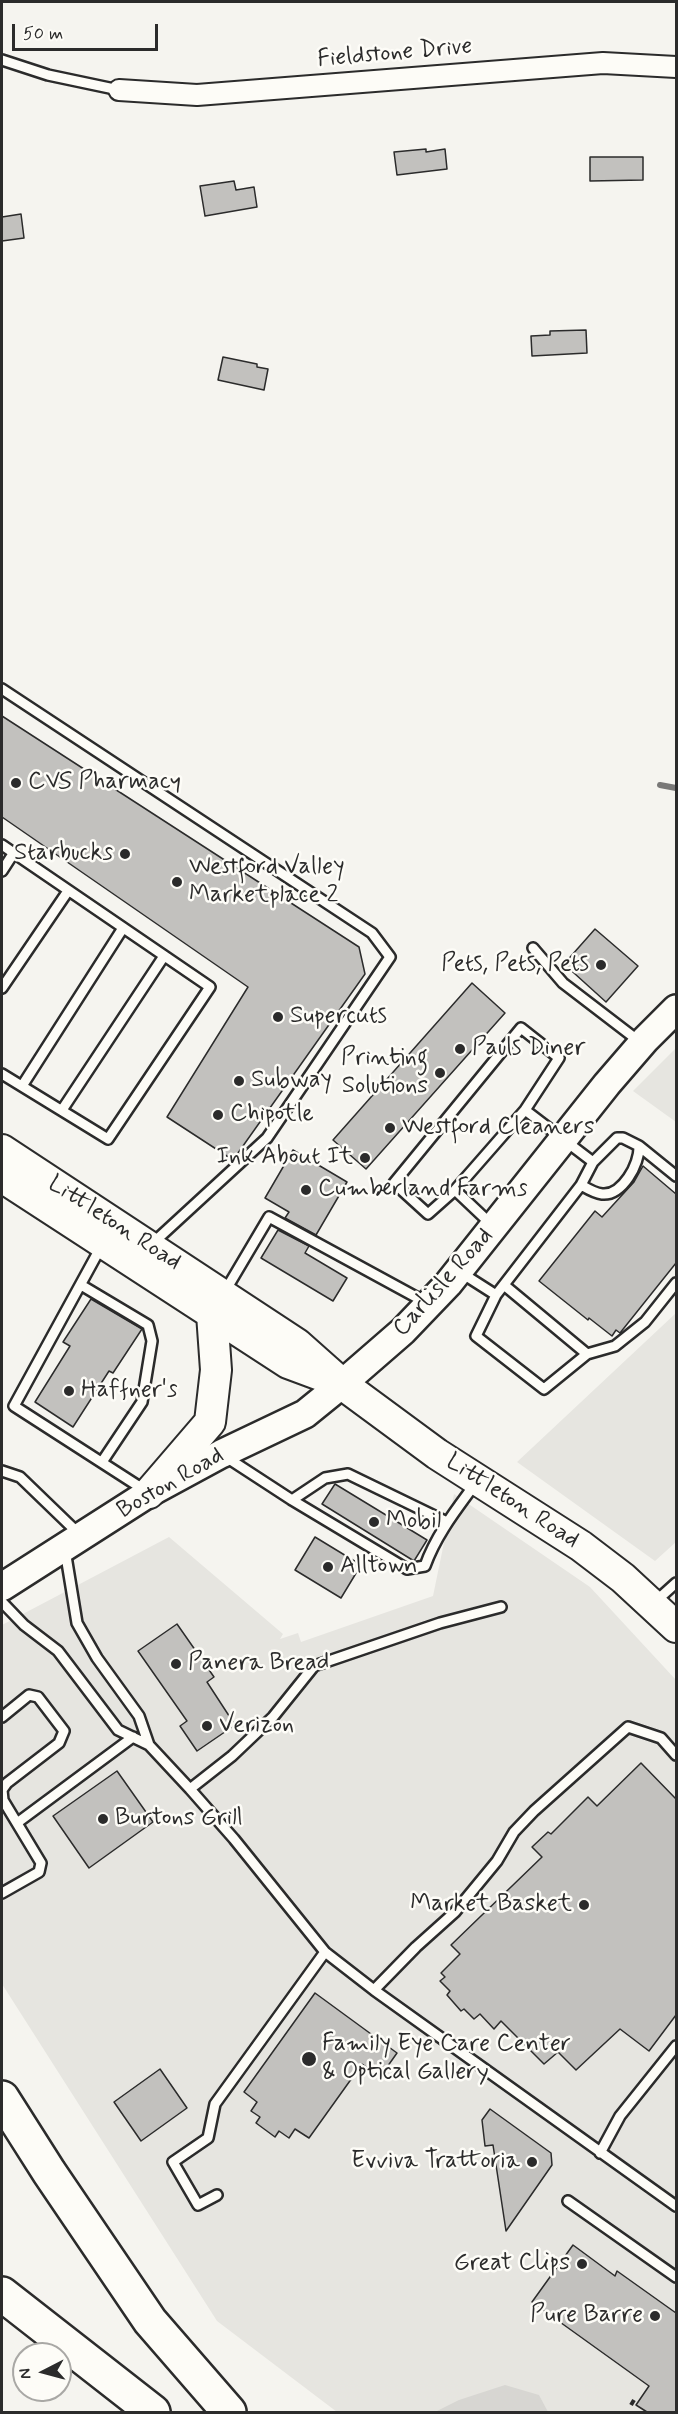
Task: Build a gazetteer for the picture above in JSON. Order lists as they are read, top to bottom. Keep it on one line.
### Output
{"streets":{"main road":["Littleton Road","Carlisle Road","Boston Road"],"street":["Fieldstone Drive"]},"crossings":[["Littleton Road","Carlisle Road"],["Littleton Road","Boston Road"],["Carlisle Road","Boston Road"]],"places":["CVS Pharmacy","Starbucks","Westford Valley Marketplace 2","Pets, Pets, Pets","Supercuts","Pauls Diner","Printing Solutions","Subway","Chipotle","Westford Cleaners","Ink About It","Cumberland Farms","Haffner's","Mobil","Alltown","Panera Bread","Verizon","Burtons Grill","Market Basket","Family Eye Care Center & Optical Gallery","Evviva Trattoria","Great Clips","Pure Barre"],"scale_bar":"50 m","north":"left"}
